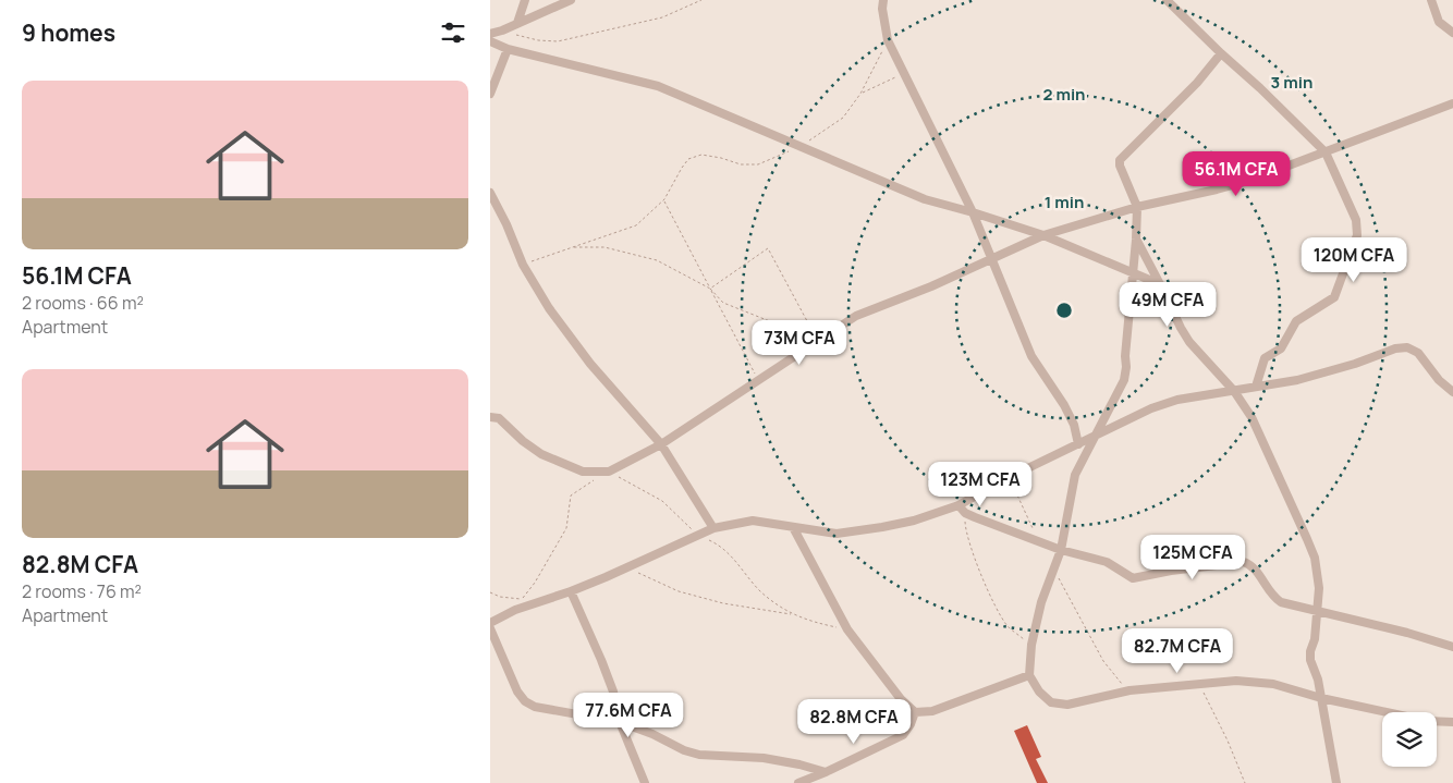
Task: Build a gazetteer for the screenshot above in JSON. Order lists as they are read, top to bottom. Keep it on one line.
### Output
{"page":{"heading":"9 homes","list":[{"name":"56.1M CFA","note":"2 rooms · 66 m² · Apartment"},{"name":"82.8M CFA","note":"2 rooms · 76 m² · Apartment"}],"price":["56.1M CFA","120M CFA","49M CFA","73M CFA","123M CFA","125M CFA","82.7M CFA","77.6M CFA","82.8M CFA"]},"rings":["3 min","2 min","1 min"]}
